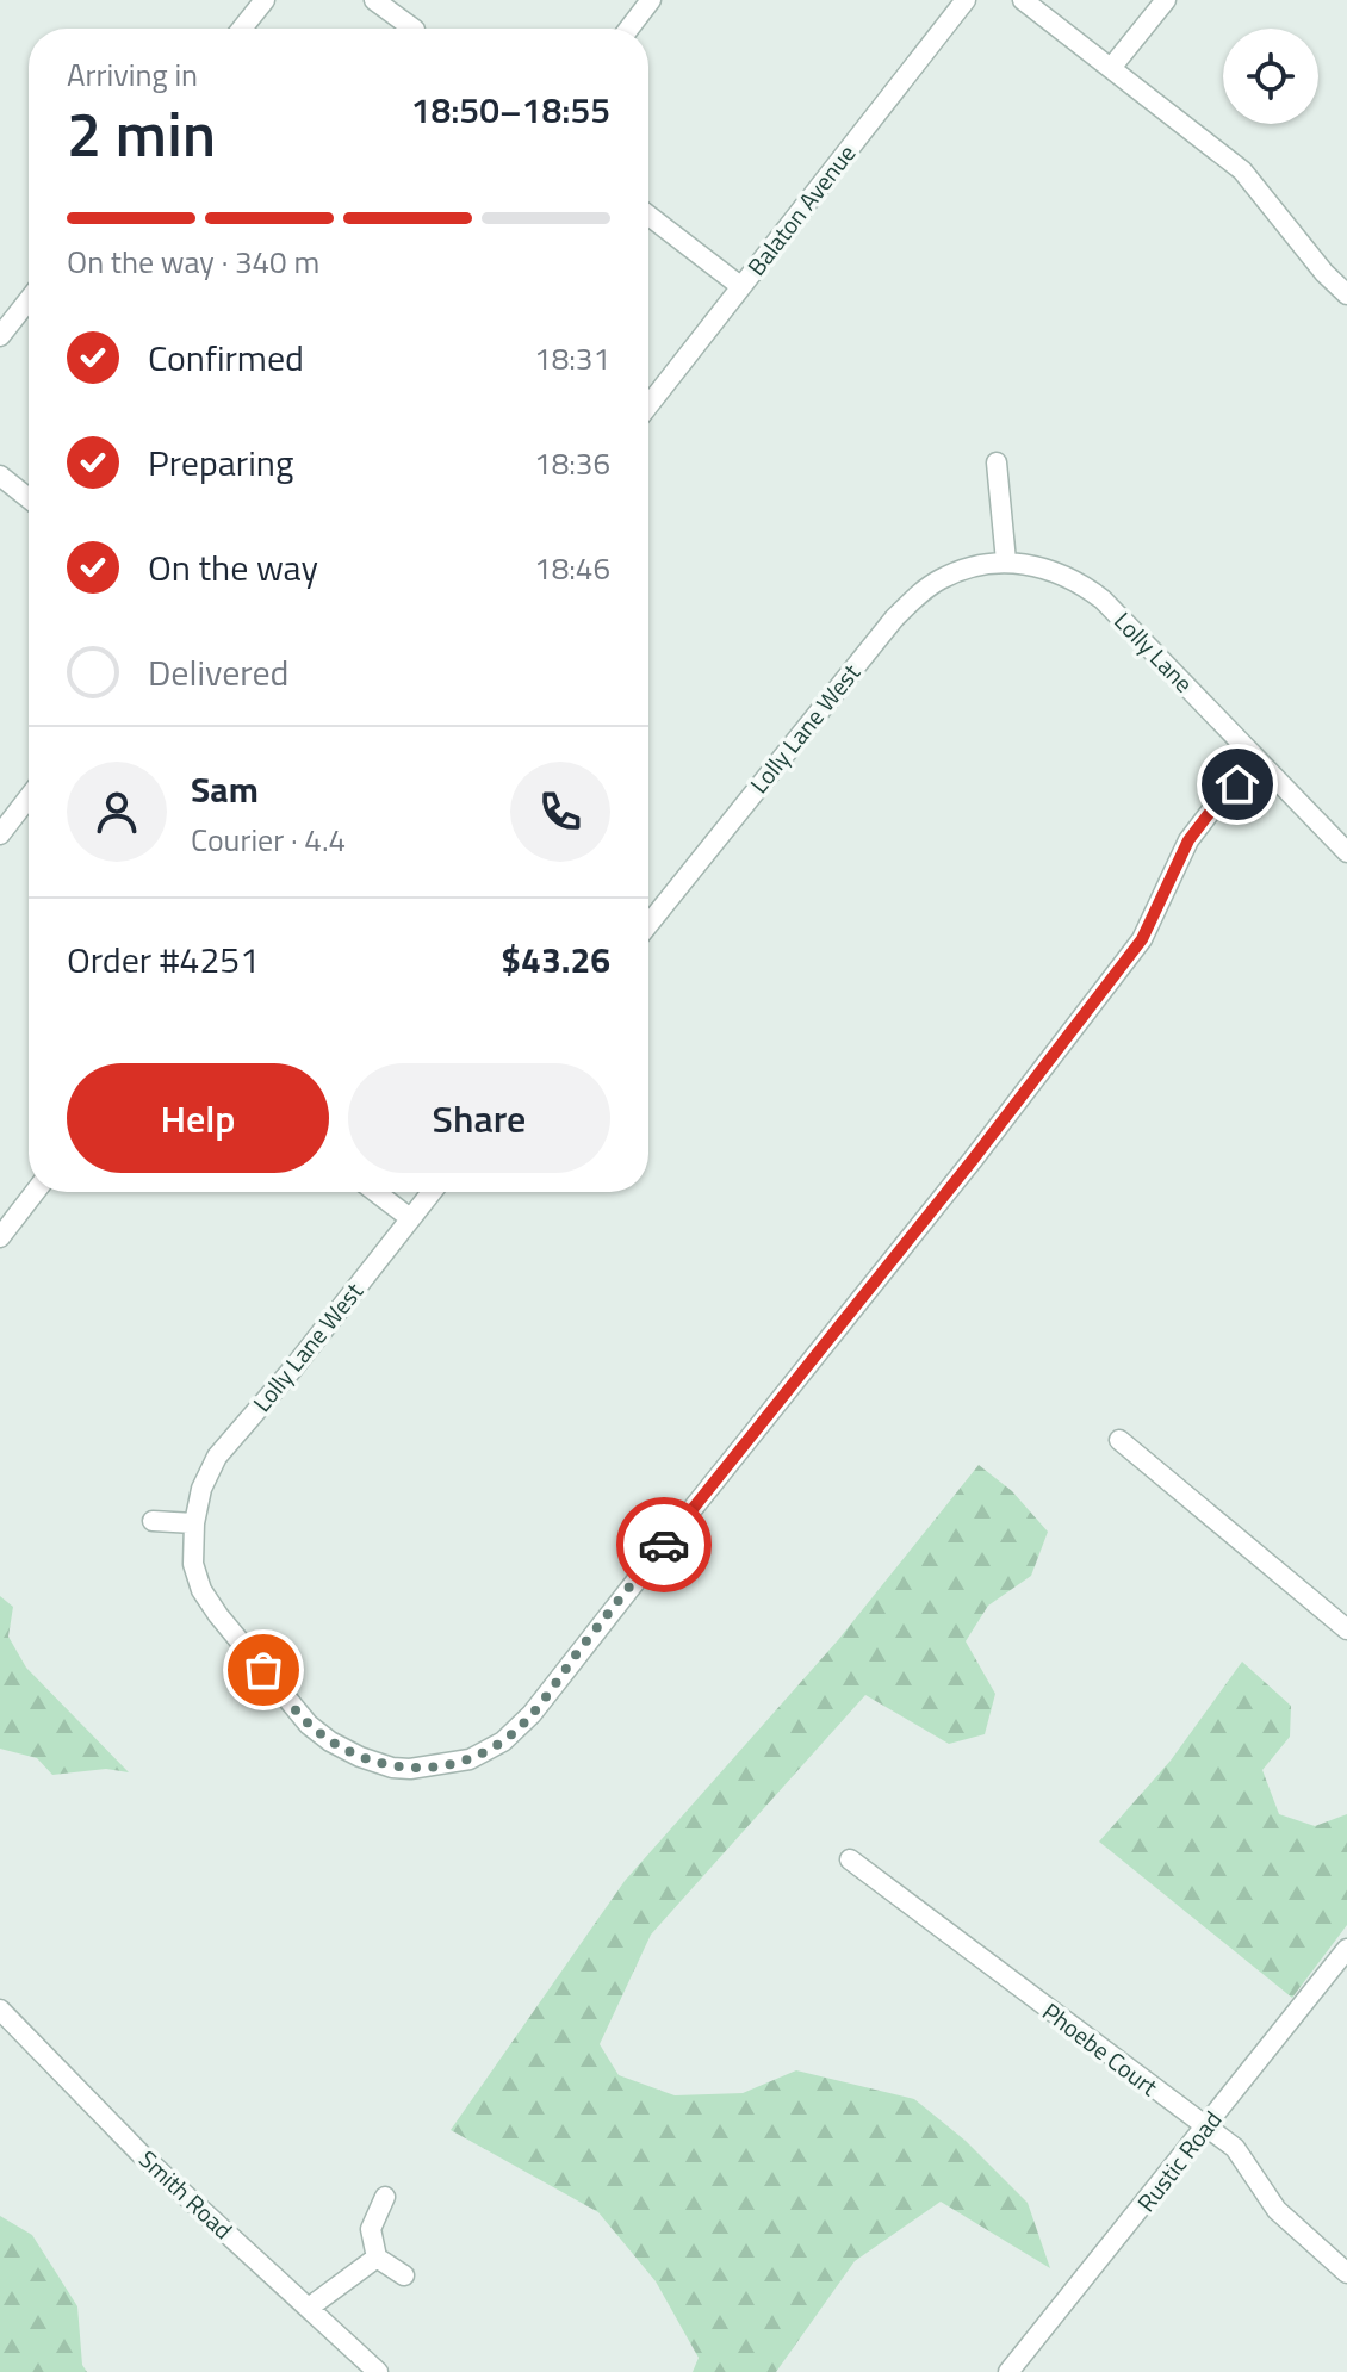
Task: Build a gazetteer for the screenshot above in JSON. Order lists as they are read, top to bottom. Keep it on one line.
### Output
{"streets":{"street":["Balaton Avenue","Lolly Lane","Lolly Lane West","Phoebe Court","Rustic Road","Smith Road"]},"crossings":[["Lolly Lane","Lolly Lane West"],["Phoebe Court","Rustic Road"]],"page":{"heading":["2 min","Arriving in","18:50–18:55"],"panel":["Sam","Courier · 4.4","Order #4251","$43.26"],"bar":"On the way · 340 m","list":[["Confirmed","18:31"],["Preparing","18:36"],["On the way","18:46"],"Delivered"],"buttons":["Help","Share"]}}
